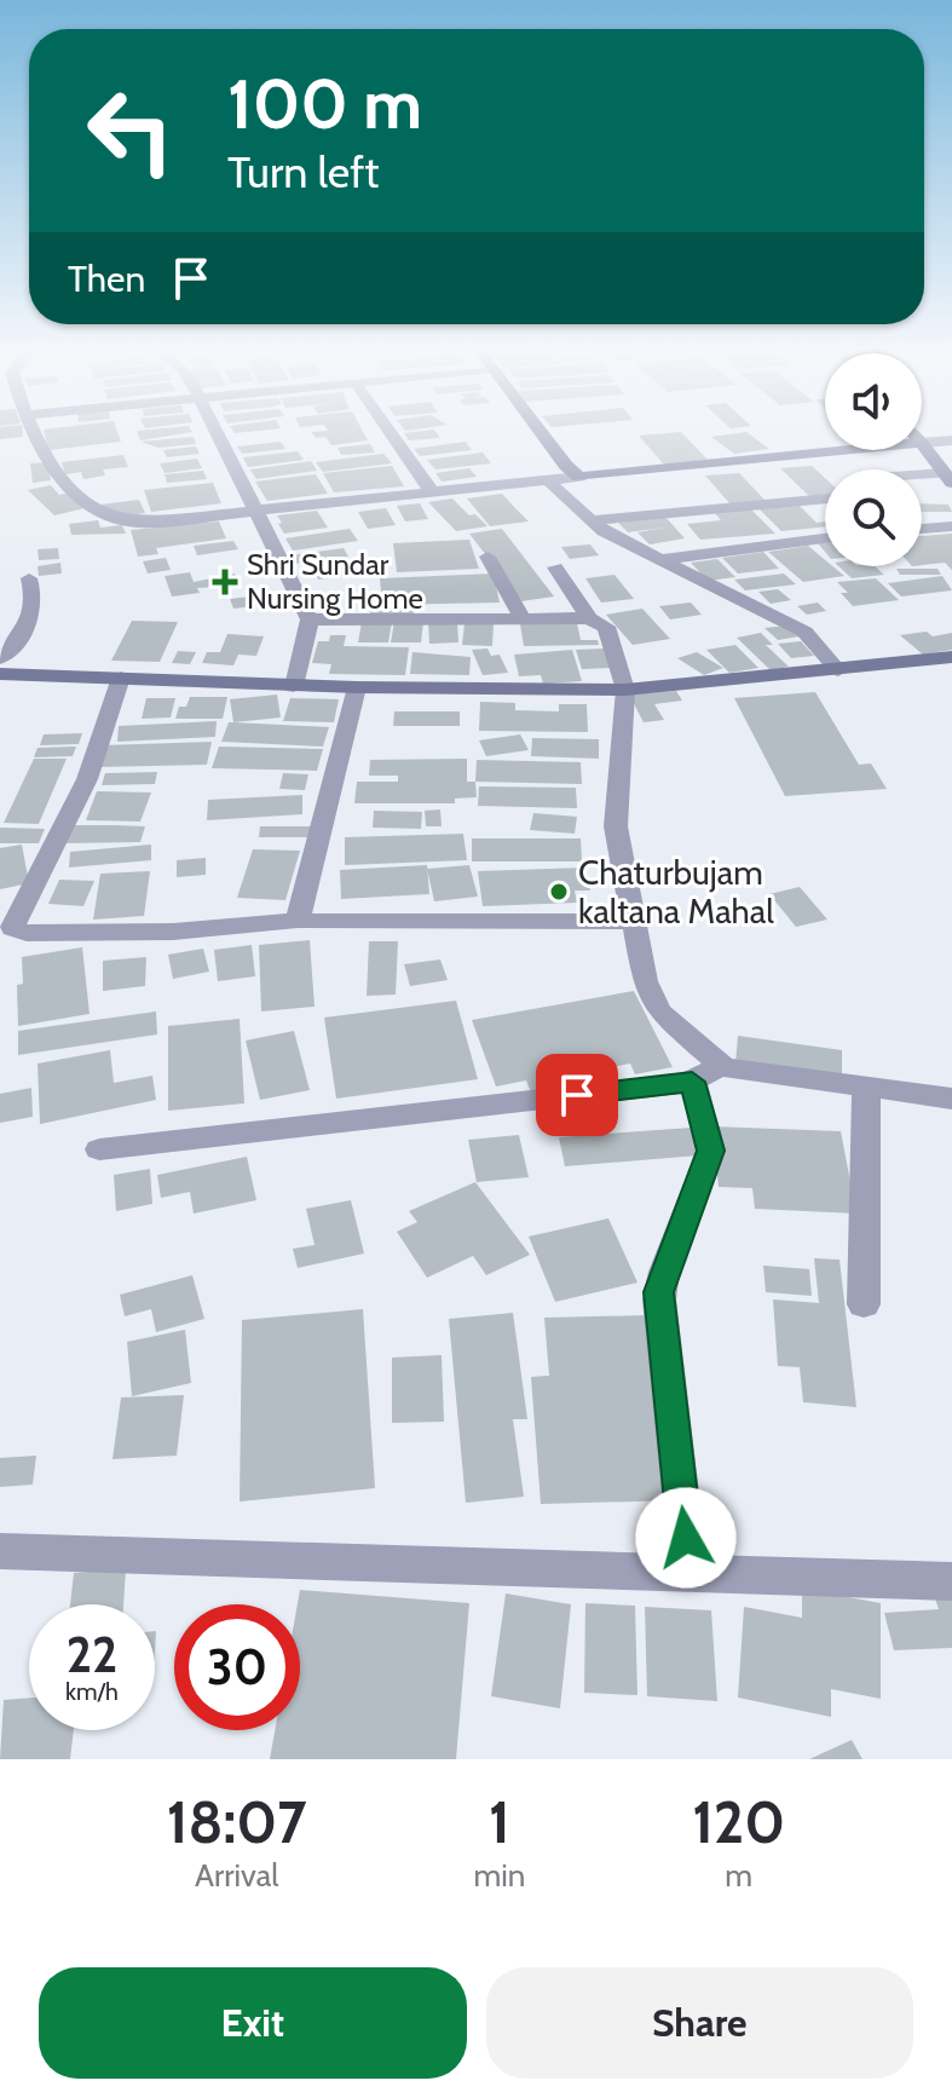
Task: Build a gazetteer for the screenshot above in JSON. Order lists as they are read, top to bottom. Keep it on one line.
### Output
{"places":{"health":["Shri Sundar Nursing Home"],"other":["Chaturbujam kaltana Mahal"]},"page":{"turn":["100 m","Turn left"],"then":"Then","speed":"22 km/h","limit":"30","eta":["18:07","Arrival","1","min","120","m"],"buttons":["Exit","Share"]}}
